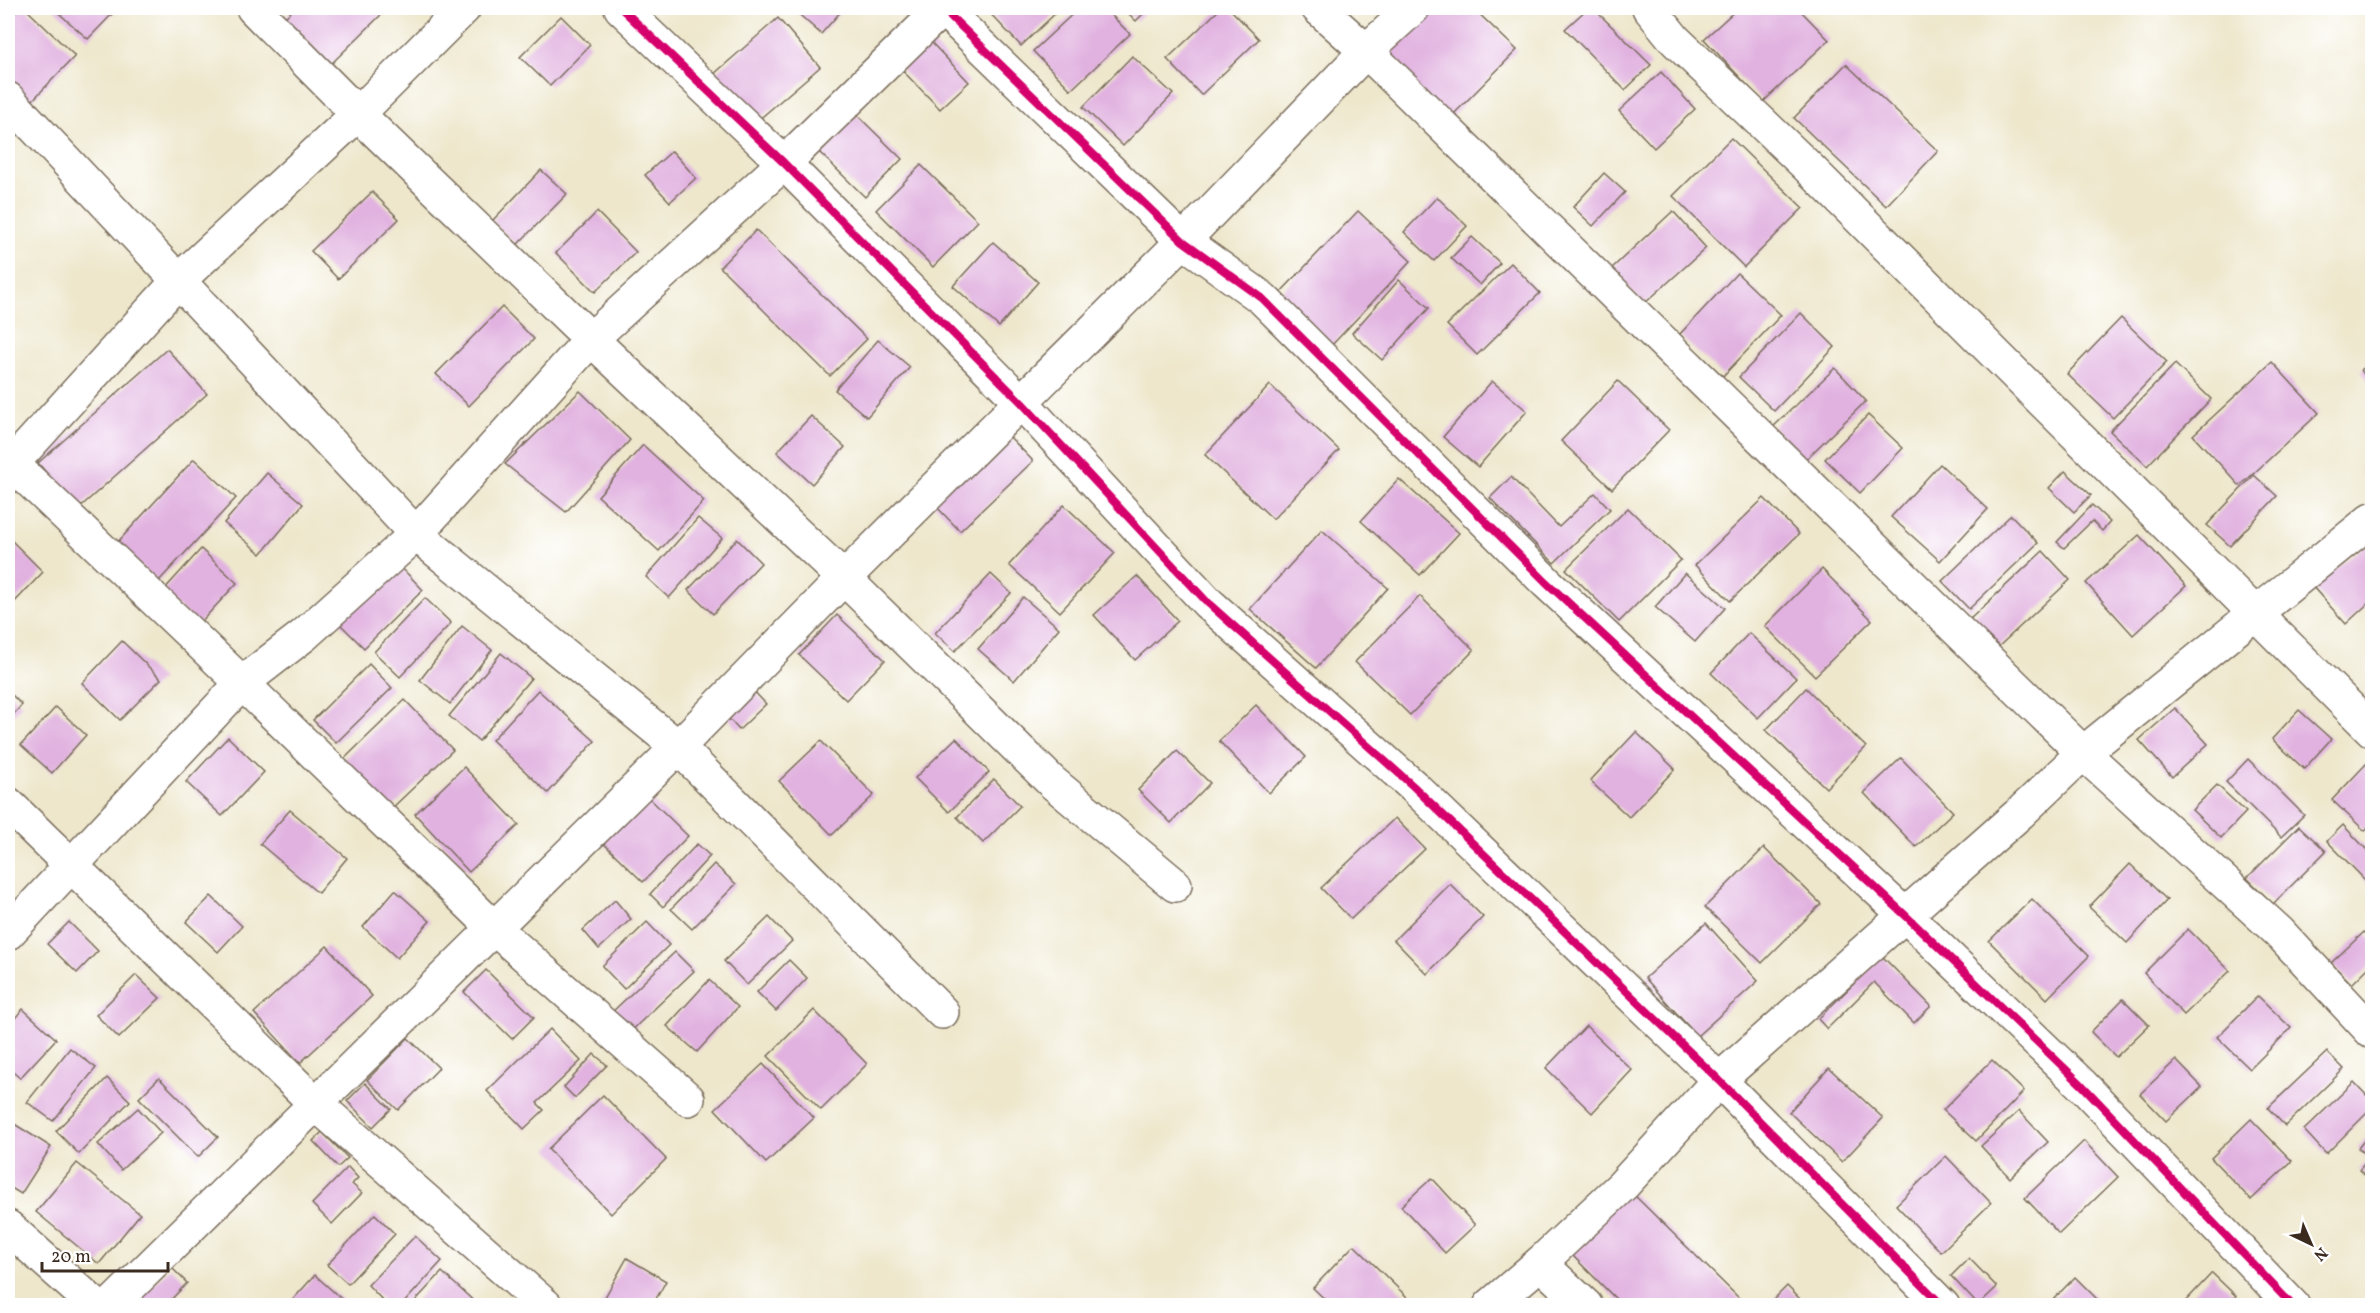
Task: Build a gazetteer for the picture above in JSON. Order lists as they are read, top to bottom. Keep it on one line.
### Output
{"scale_bar":"20 m","north":"bottom right"}
